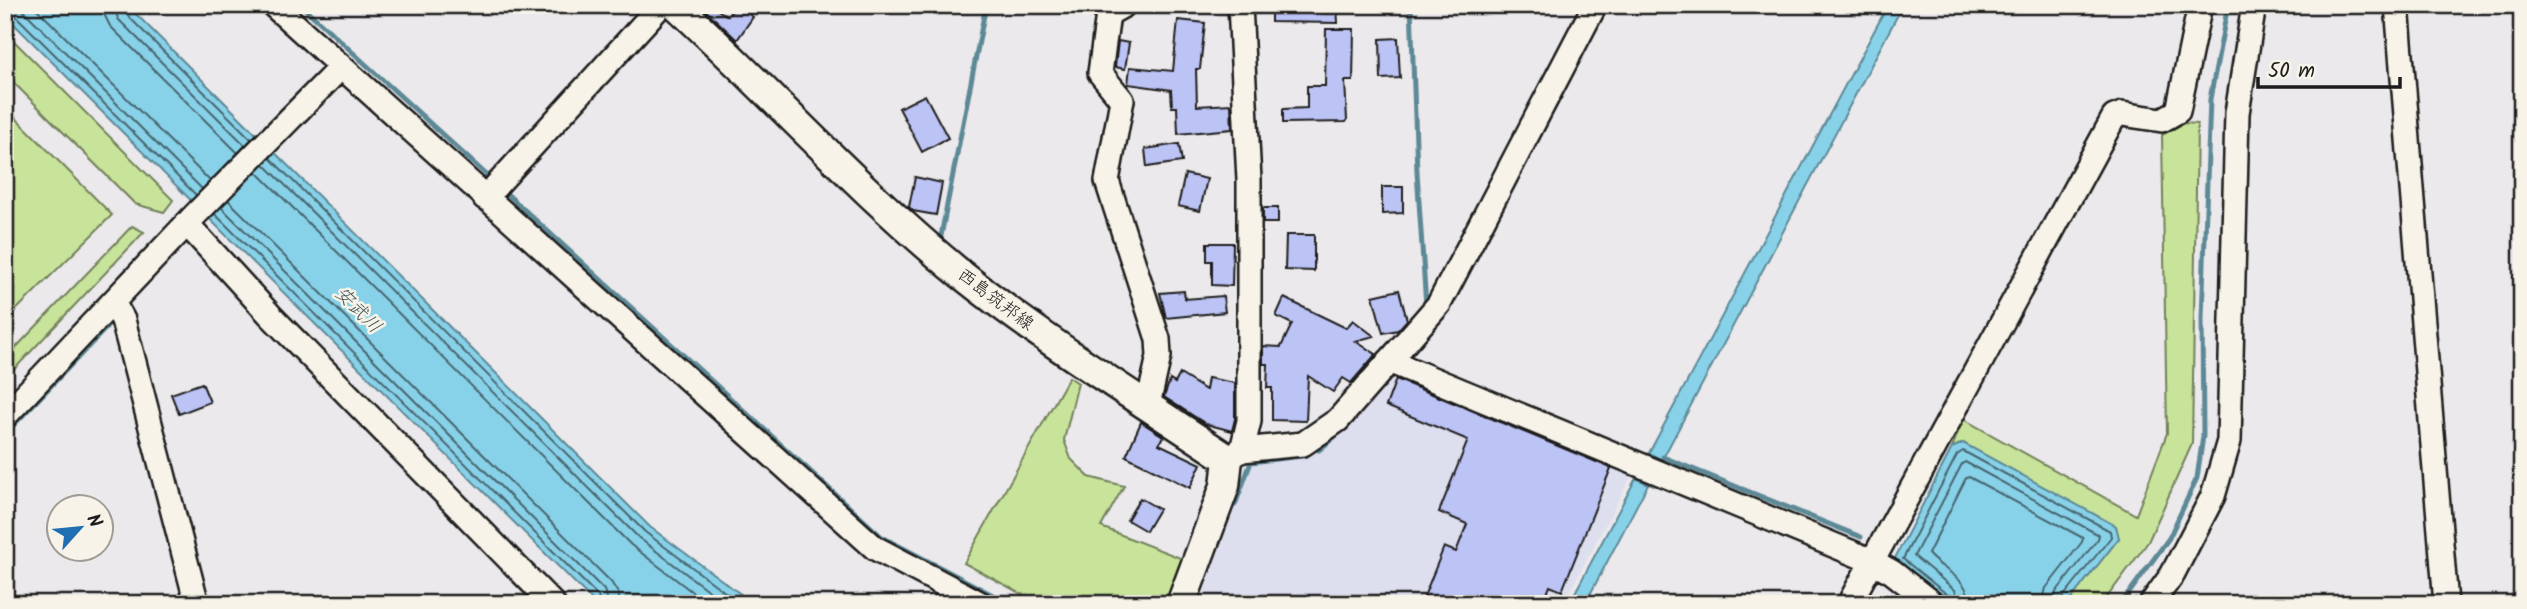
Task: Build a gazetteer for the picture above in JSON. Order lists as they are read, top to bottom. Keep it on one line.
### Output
{"streets":{"main road":["西島筑邦線"]},"water":["安武川"],"scale_bar":"50 m","north":"top right"}
